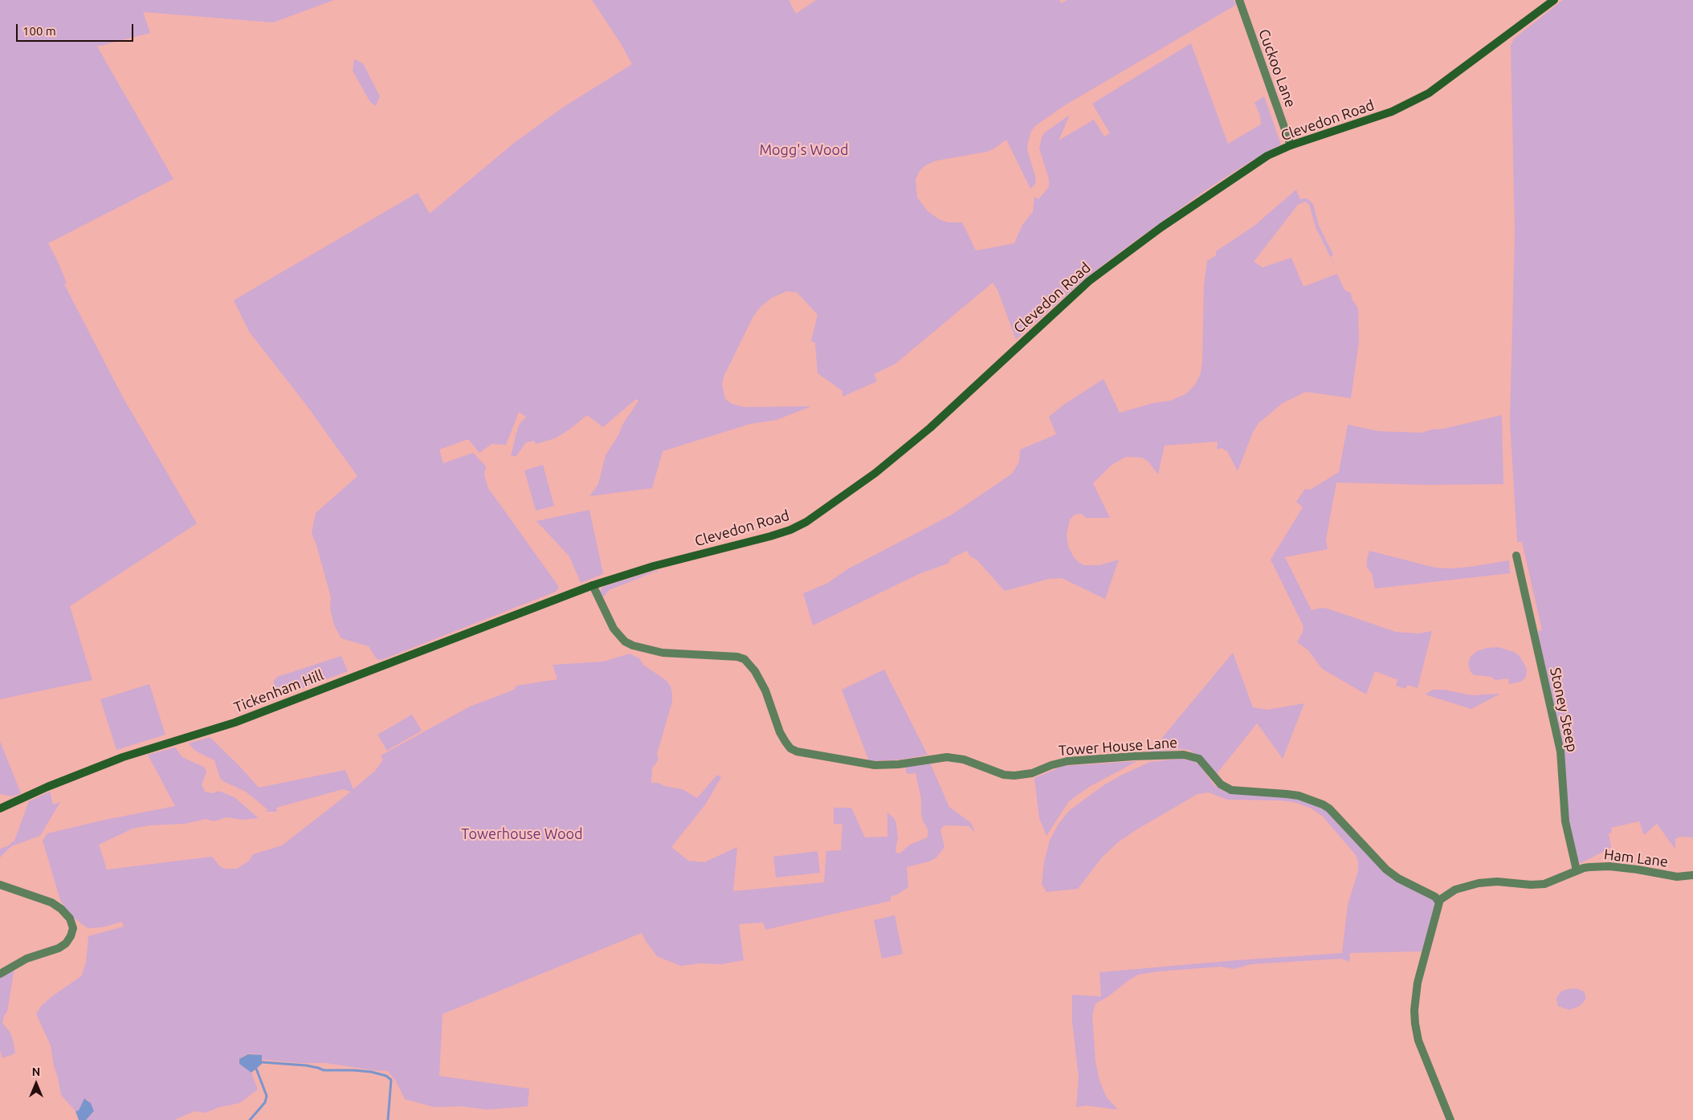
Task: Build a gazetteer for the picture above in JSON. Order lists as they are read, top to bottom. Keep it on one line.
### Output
{"streets":{"main road":["Clevedon Road","Tickenham Hill"],"street":["Cuckoo Lane","Stoney Steep","Tower House Lane","Ham Lane"]},"crossings":[["Cuckoo Lane","Clevedon Road"],["Clevedon Road","Tickenham Hill"],["Clevedon Road","Tower House Lane"],["Stoney Steep","Ham Lane"],["Tower House Lane","Ham Lane"]],"parks":["Mogg's Wood","Towerhouse Wood"],"scale_bar":"100 m","north":"top"}
